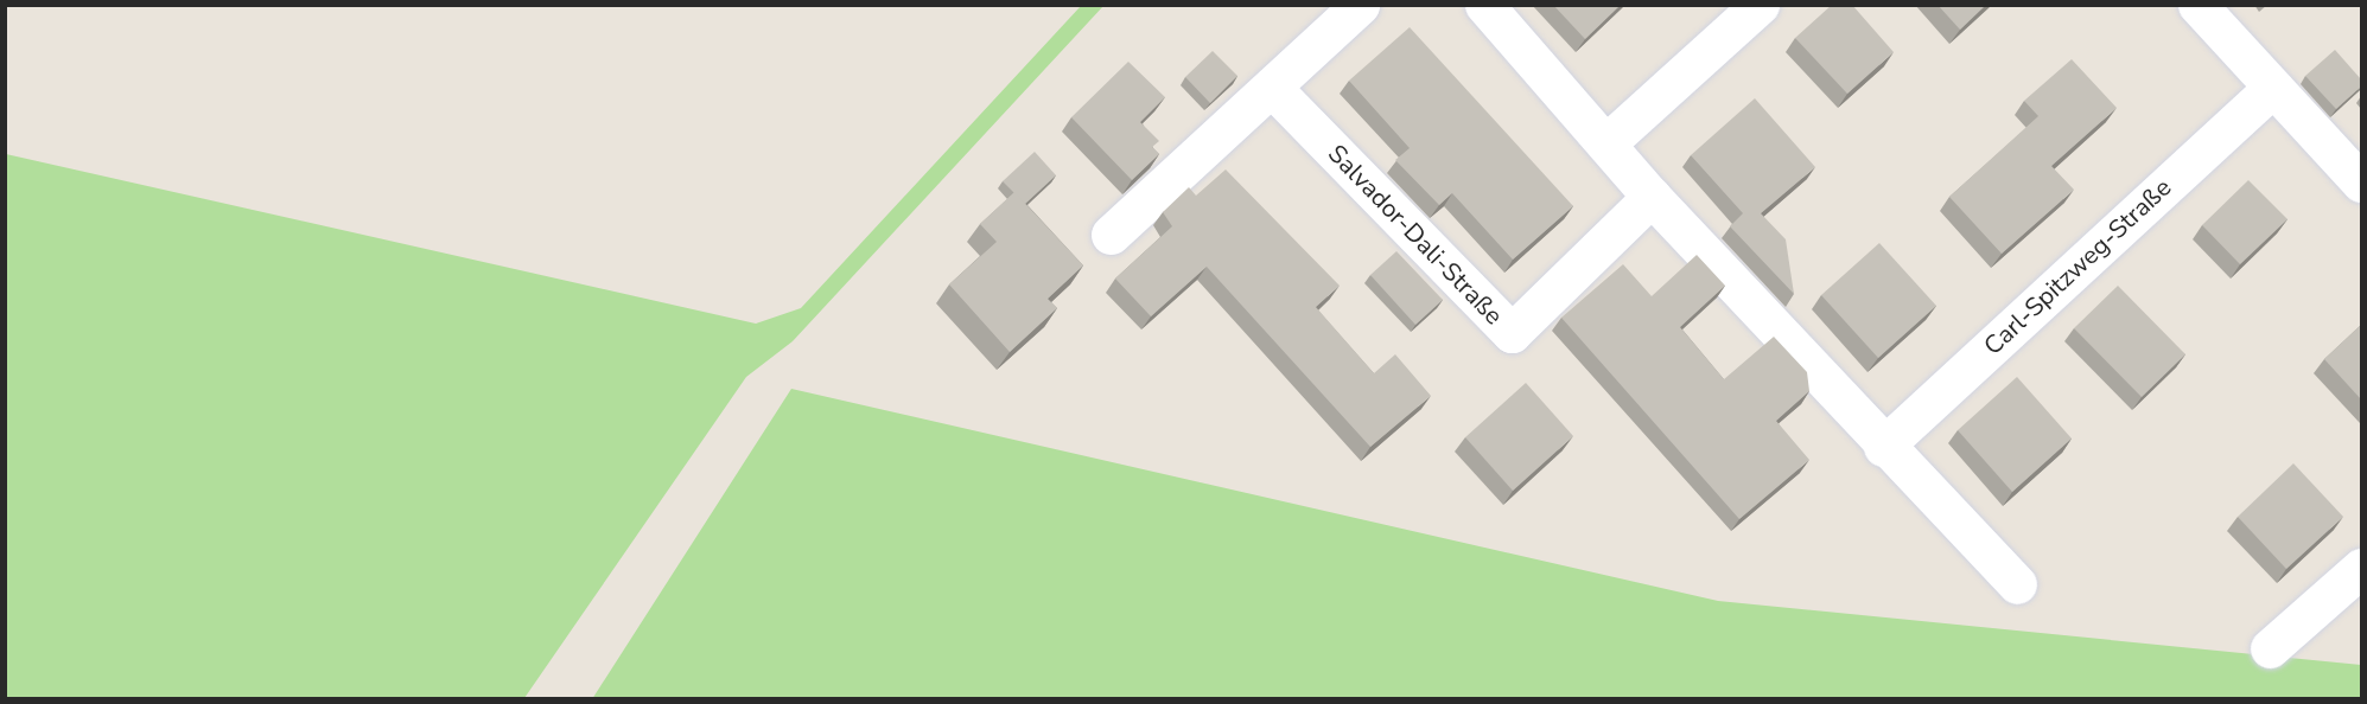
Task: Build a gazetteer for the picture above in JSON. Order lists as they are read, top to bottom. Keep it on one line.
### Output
{"streets":{"street":["Salvador-Dali-Straße","Carl-Spitzweg-Straße"]}}
